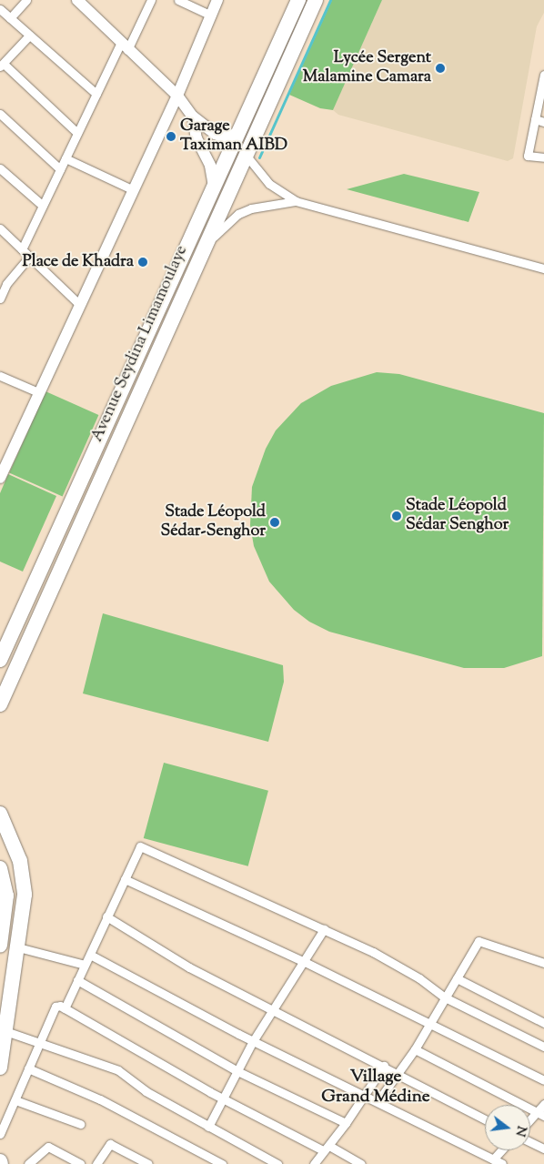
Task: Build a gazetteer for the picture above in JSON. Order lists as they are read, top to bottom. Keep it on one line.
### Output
{"streets":{"highway":["Avenue Seydina Limamoulaye"]},"districts":["Village Grand Médine"],"places":["Lycée Sergent Malamine Camara","Garage Taximan AIBD","Place de Khadra","Stade Léopold Sédar Senghor","Stade Léopold Sédar-Senghor"],"north":"right"}
